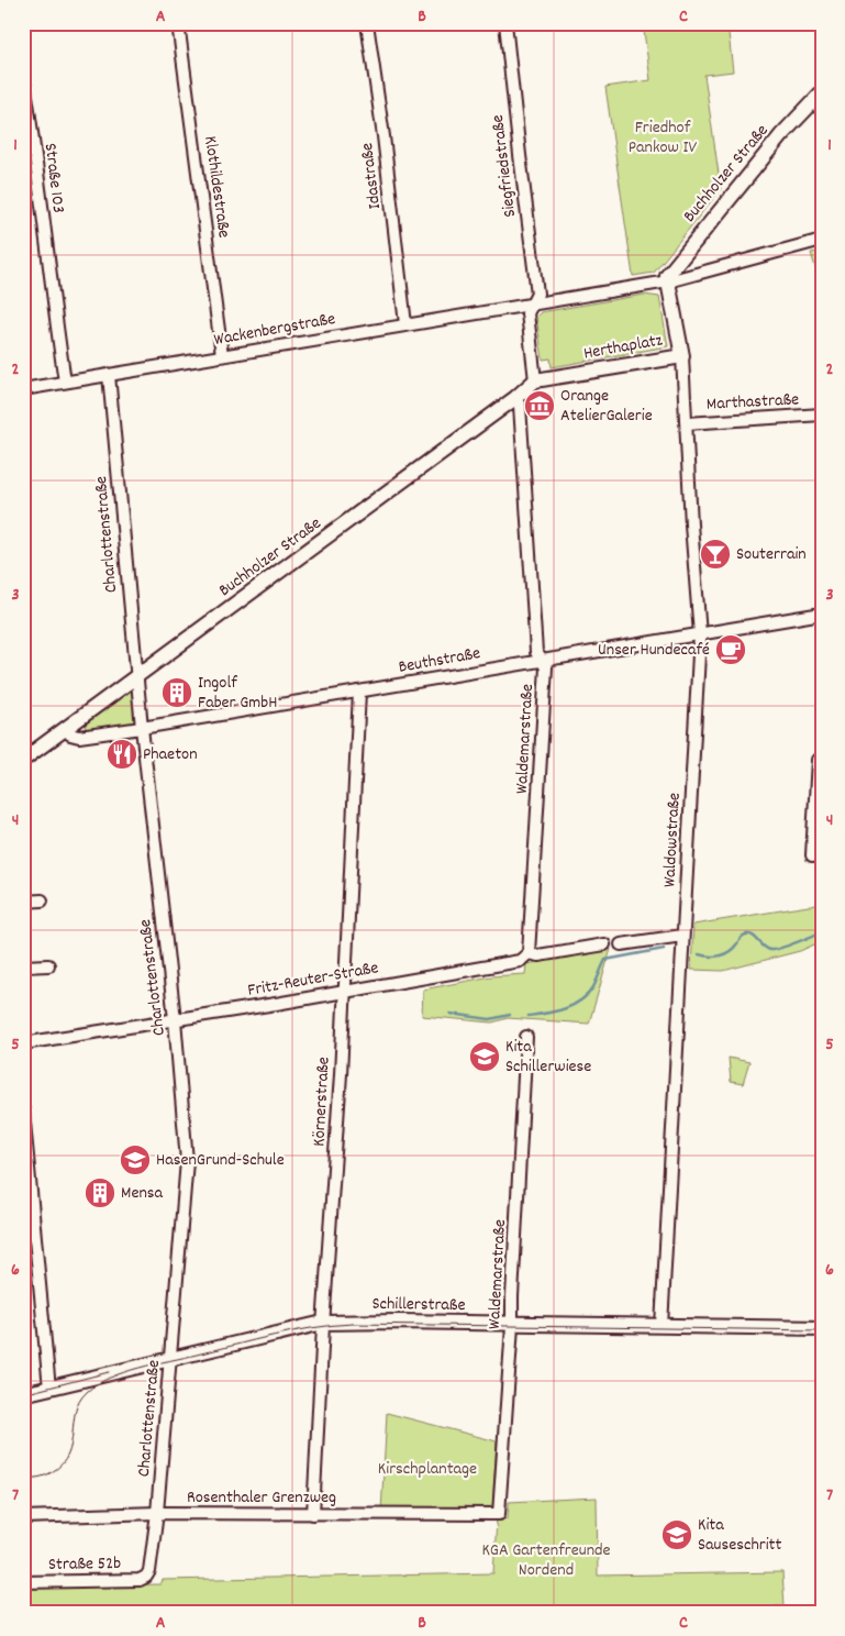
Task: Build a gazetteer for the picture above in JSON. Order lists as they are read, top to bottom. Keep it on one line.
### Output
{"streets":{"street":["Siegfriedstraße","Buchholzer Straße","Idastraße","Straße 103","Klothildestraße","Wackenbergstraße","Herthaplatz","Marthastraße","Charlottenstraße","Beuthstraße","Waldemarstraße","Waldowstraße","Fritz-Reuter-Straße","Körnerstraße","Schillerstraße","Rosenthaler Grenzweg","Straße 52b"]},"crossings":[["Siegfriedstraße","Wackenbergstraße"],["Buchholzer Straße","Herthaplatz"],["Buchholzer Straße","Charlottenstraße"],["Buchholzer Straße","Beuthstraße"],["Buchholzer Straße","Waldemarstraße"],["Idastraße","Wackenbergstraße"],["Straße 103","Wackenbergstraße"],["Klothildestraße","Wackenbergstraße"],["Wackenbergstraße","Charlottenstraße"],["Herthaplatz","Waldowstraße"],["Marthastraße","Waldowstraße"],["Charlottenstraße","Beuthstraße"],["Charlottenstraße","Fritz-Reuter-Straße"],["Charlottenstraße","Schillerstraße"],["Charlottenstraße","Rosenthaler Grenzweg"],["Charlottenstraße","Straße 52b"],["Beuthstraße","Waldemarstraße"],["Beuthstraße","Waldowstraße"],["Beuthstraße","Körnerstraße"],["Waldemarstraße","Fritz-Reuter-Straße"],["Waldemarstraße","Schillerstraße"],["Waldemarstraße","Rosenthaler Grenzweg"],["Waldowstraße","Schillerstraße"],["Fritz-Reuter-Straße","Körnerstraße"],["Körnerstraße","Schillerstraße"],["Körnerstraße","Rosenthaler Grenzweg"]],"parks":["Friedhof Pankow IV","Kirschplantage","KGA Gartenfreunde Nordend"],"places":{"museum":["Orange AtelierGalerie"],"bar":["Souterrain"],"cafe":["Unser Hundecafé"],"building":["Ingolf Faber GmbH","Mensa"],"restaurant":["Phaeton"],"school or university":["Kita Schillerwiese","HasenGrund-Schule","Kita Sauseschritt"]},"grid":{"columns":["A","B","C"],"rows":["1","2","3","4","5","6","7"]}}
